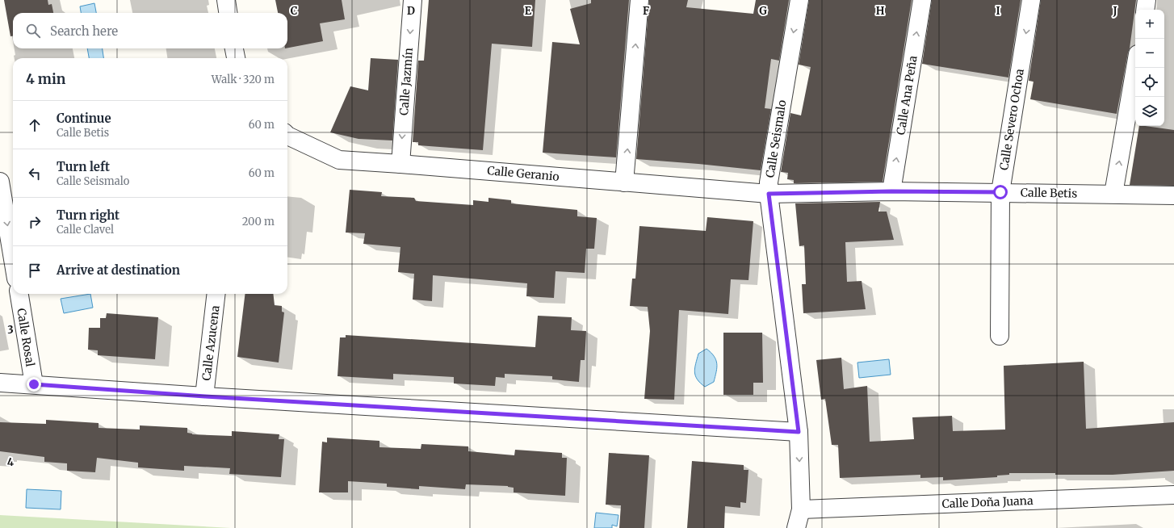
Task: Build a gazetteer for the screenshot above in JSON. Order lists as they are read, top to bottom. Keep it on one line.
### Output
{"streets":{"street":["Calle Jazmín","Calle Ana Peña","Calle Severo Ochoa","Calle Seismalo","Calle Geranio","Calle Betis","Calle Rosal","Calle Azucena","Calle Doña Juana"]},"crossings":[["Calle Jazmín","Calle Geranio"],["Calle Ana Peña","Calle Betis"],["Calle Severo Ochoa","Calle Betis"],["Calle Seismalo","Calle Geranio"],["Calle Seismalo","Calle Betis"],["Calle Seismalo","Calle Doña Juana"],["Calle Geranio","Calle Betis"]],"one_way":["Calle Jazmín","Calle Ana Peña"],"page":{"map_buttons":["+","−"],"search":"Search here","heading":["4 min","Walk · 320 m"],"list":[["Continue","Calle Betis","60 m"],["Turn left","Calle Seismalo","60 m"],["Turn right","Calle Clavel","200 m"],"Arrive at destination"]},"grid":{"columns":["C","D","E","F","G","H","I","J"],"rows":["3","4"]}}
